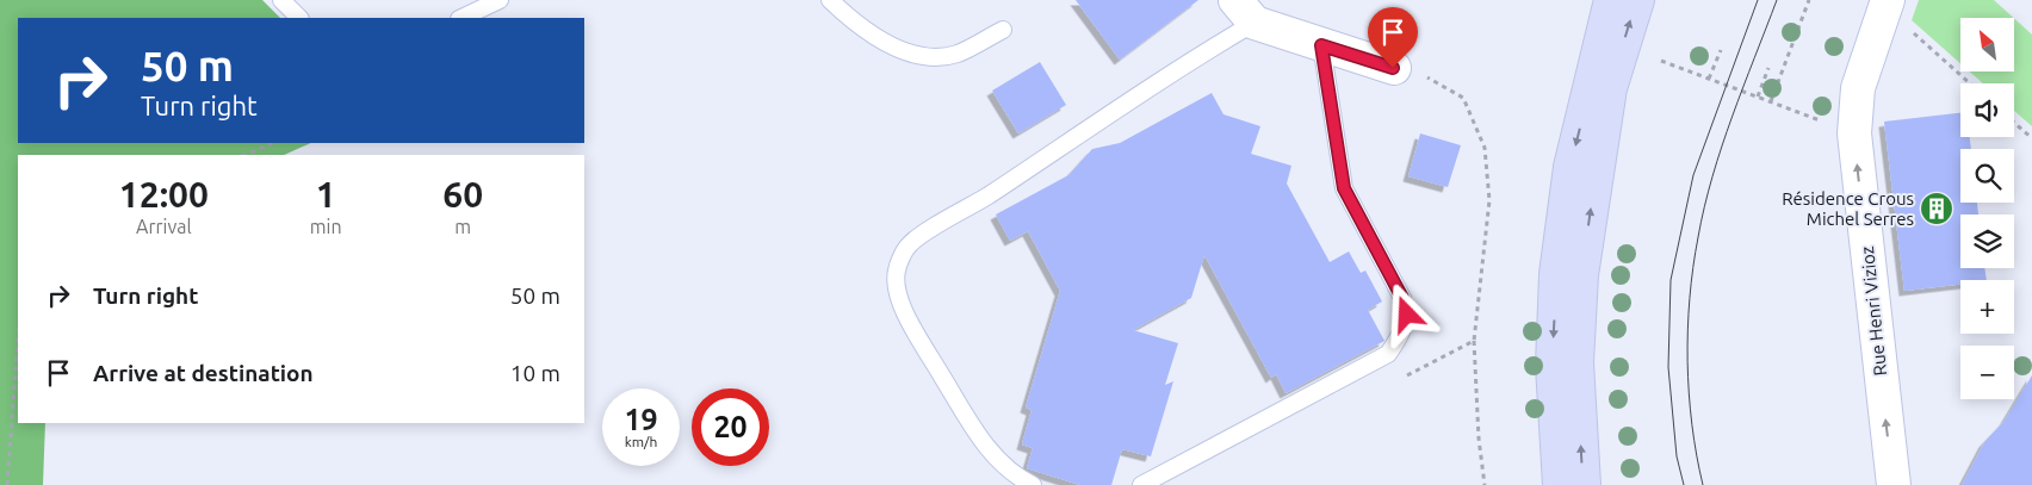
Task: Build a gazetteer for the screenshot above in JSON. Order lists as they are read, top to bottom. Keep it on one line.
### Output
{"streets":{"street":["Rue Henri Vizioz"]},"one_way":["Rue Henri Vizioz"],"places":{"building":["Résidence Crous Michel Serres"]},"north":"top left","page":{"map_buttons":["+","−"],"turn":["50 m","Turn right"],"eta":["12:00","Arrival","1","min","60","m"],"list":[{"name":"Turn right","value":"50 m"},{"name":"Arrive at destination","value":"10 m"}],"speed":"19 km/h","limit":"20"}}
